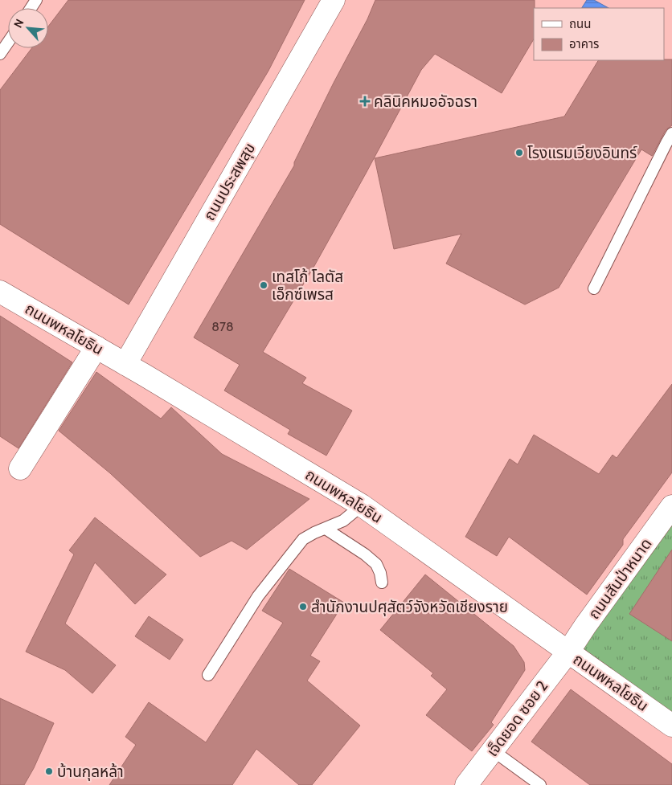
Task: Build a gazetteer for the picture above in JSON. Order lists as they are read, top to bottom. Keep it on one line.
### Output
{"streets":{"street":["ถนนประสพสุข","ถนนพหลโยธิน","ถนนสันป่าหนาด","เจ็ดยอด ซอย 2"]},"crossings":[["ถนนประสพสุข","ถนนพหลโยธิน"],["ถนนพหลโยธิน","ถนนสันป่าหนาด"],["ถนนพหลโยธิน","เจ็ดยอด ซอย 2"],["ถนนสันป่าหนาด","เจ็ดยอด ซอย 2"]],"places":{"health":["คลินิคหมออัจฉรา"],"other":["โรงแรมเวียงอินทร์","เทสโก้ โลตัส เอ็กซ์เพรส","สำนักงานปศุสัตว์จังหวัดเชียงราย","บ้านกุลหล้า"]},"house_numbers":["878"],"legend":["ถนน","อาคาร"],"north":"top left"}
